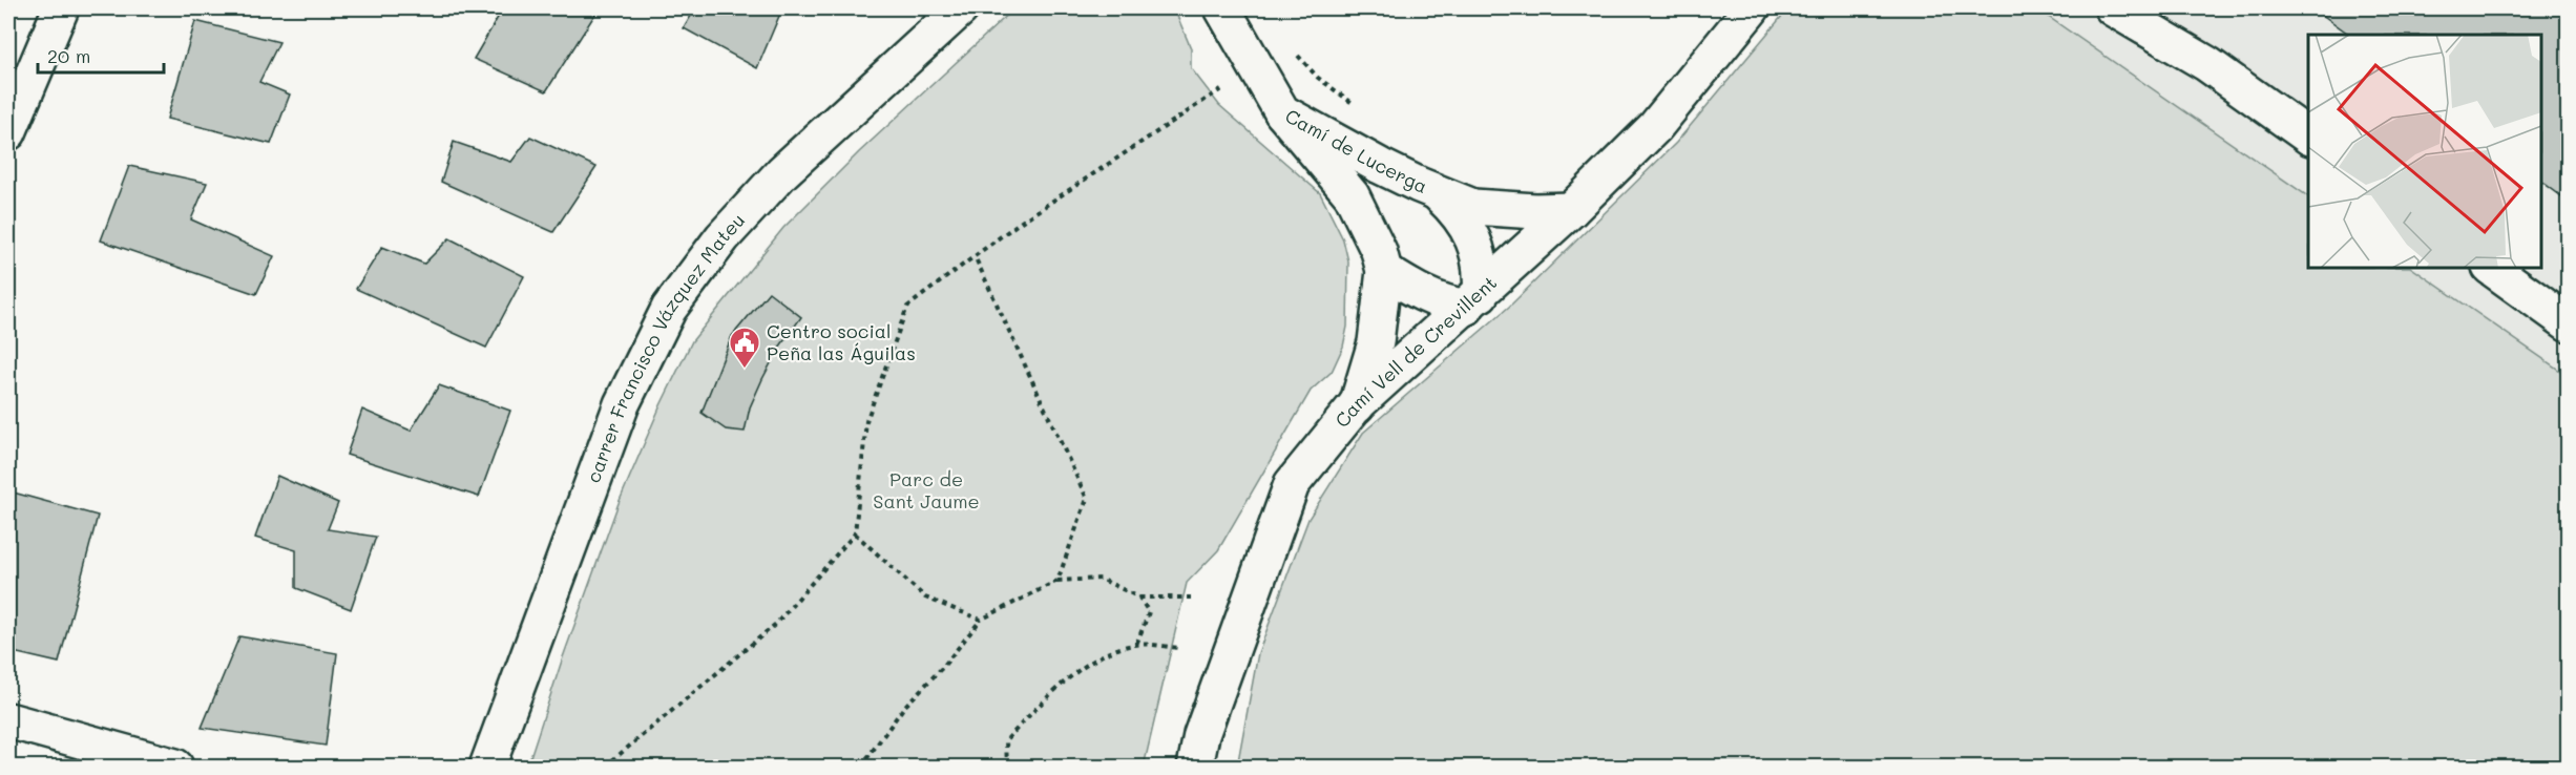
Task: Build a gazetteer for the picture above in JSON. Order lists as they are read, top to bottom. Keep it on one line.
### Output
{"streets":{"street":["Camí de Lucerga","carrer Francisco Vázquez Mateu","Camí Vell de Crevillent"]},"crossings":[["Camí de Lucerga","Camí Vell de Crevillent"]],"parks":["Parc de Sant Jaume"],"places":{"public building":["Centro social Peña las Águilas"]},"scale_bar":"20 m"}
